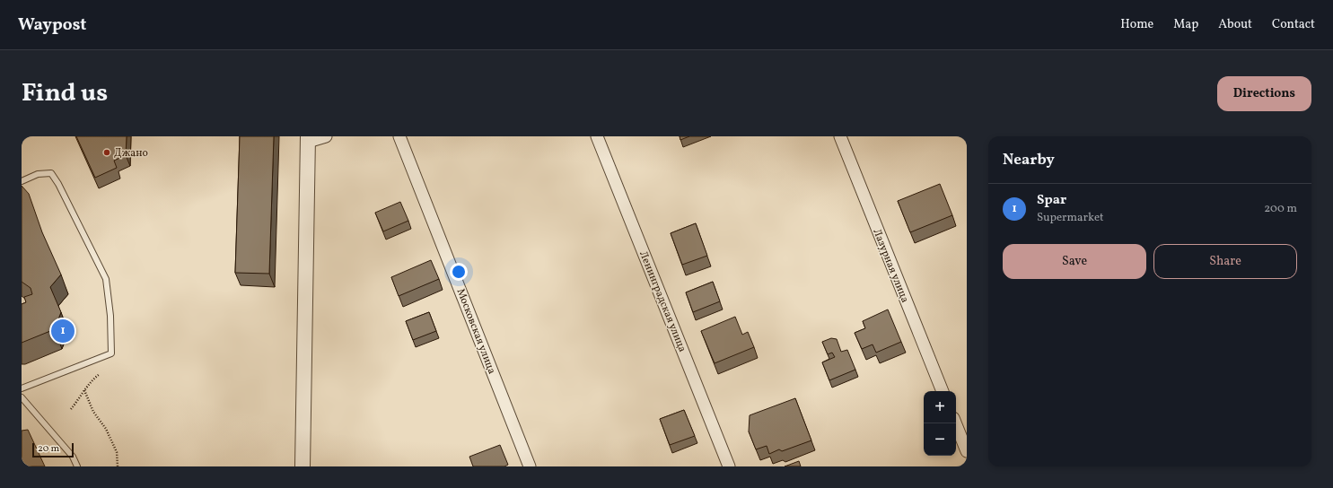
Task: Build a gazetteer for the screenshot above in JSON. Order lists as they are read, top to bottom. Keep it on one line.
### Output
{"streets":{"street":["Лазурная улица","Ленинградская улица","Московская улица"]},"places":["Джано"],"scale_bar":"20 m","page":{"header":"Waypost","nav":["Home","Map","About","Contact"],"title":"Find us","buttons":["Directions",["Save","Share"]],"heading":"Nearby","list":[{"mark":"1","name":"Spar","note":"Supermarket","value":"200 m"}],"pins":"1","map_buttons":["+","−"],"scale":"20 m"}}
